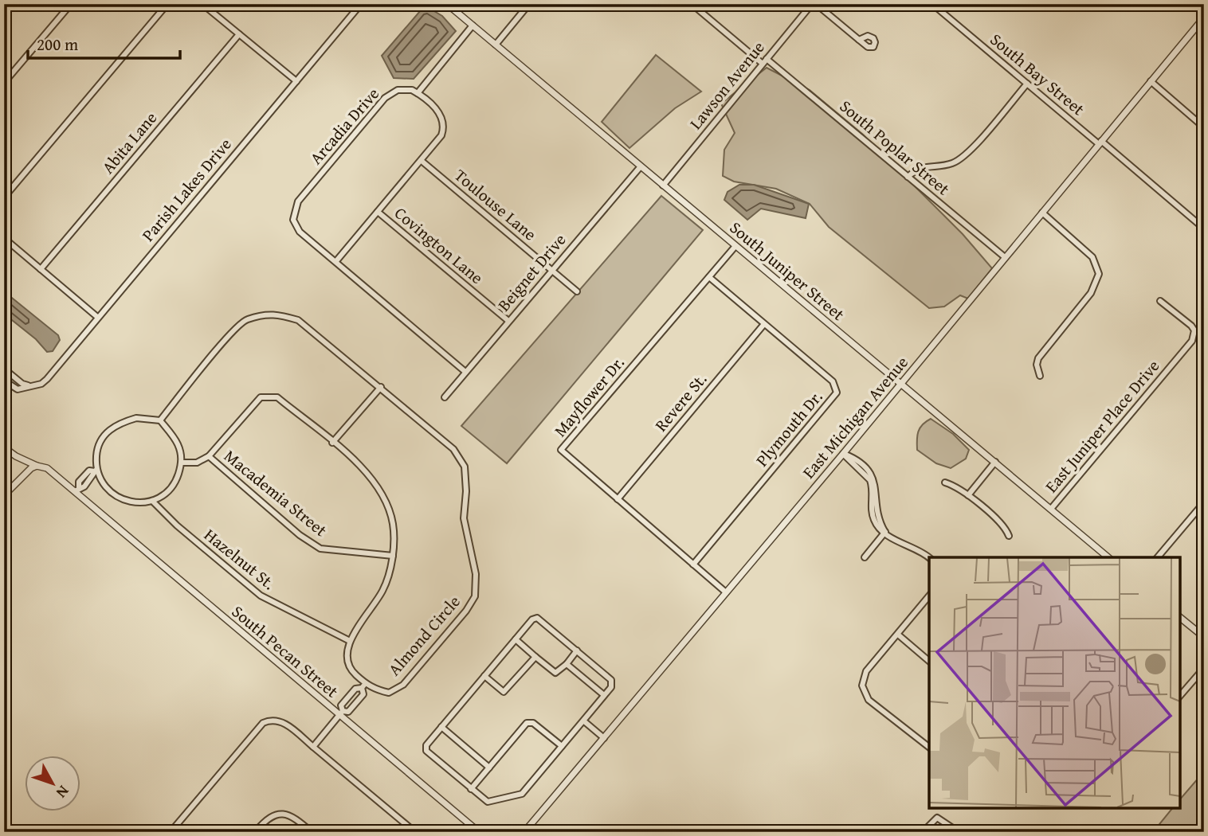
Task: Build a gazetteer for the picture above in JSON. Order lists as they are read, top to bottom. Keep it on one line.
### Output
{"streets":{"street":["South Bay Street","Lawson Avenue","Arcadia Drive","Abita Lane","South Poplar Street","Parish Lakes Drive","Toulouse Lane","Covington Lane","South Juniper Street","Beignet Drive","Mayflower Dr.","Revere St.","East Michigan Avenue","East Juniper Place Drive","Plymouth Dr.","Macademia Street","Hazelnut St.","Almond Circle","South Pecan Street"]},"crossings":[["South Bay Street","East Michigan Avenue"],["Lawson Avenue","South Poplar Street"],["Lawson Avenue","South Juniper Street"],["Arcadia Drive","Beignet Drive"],["South Poplar Street","East Michigan Avenue"],["Toulouse Lane","Beignet Drive"],["Covington Lane","Beignet Drive"],["South Juniper Street","Beignet Drive"],["South Juniper Street","Mayflower Dr."],["South Juniper Street","East Michigan Avenue"],["South Juniper Street","East Juniper Place Drive"],["Mayflower Dr.","Revere St."],["Mayflower Dr.","East Michigan Avenue"],["Mayflower Dr.","Plymouth Dr."],["Revere St.","Plymouth Dr."],["Hazelnut St.","Almond Circle"]],"scale_bar":"200 m","north":"bottom right"}
